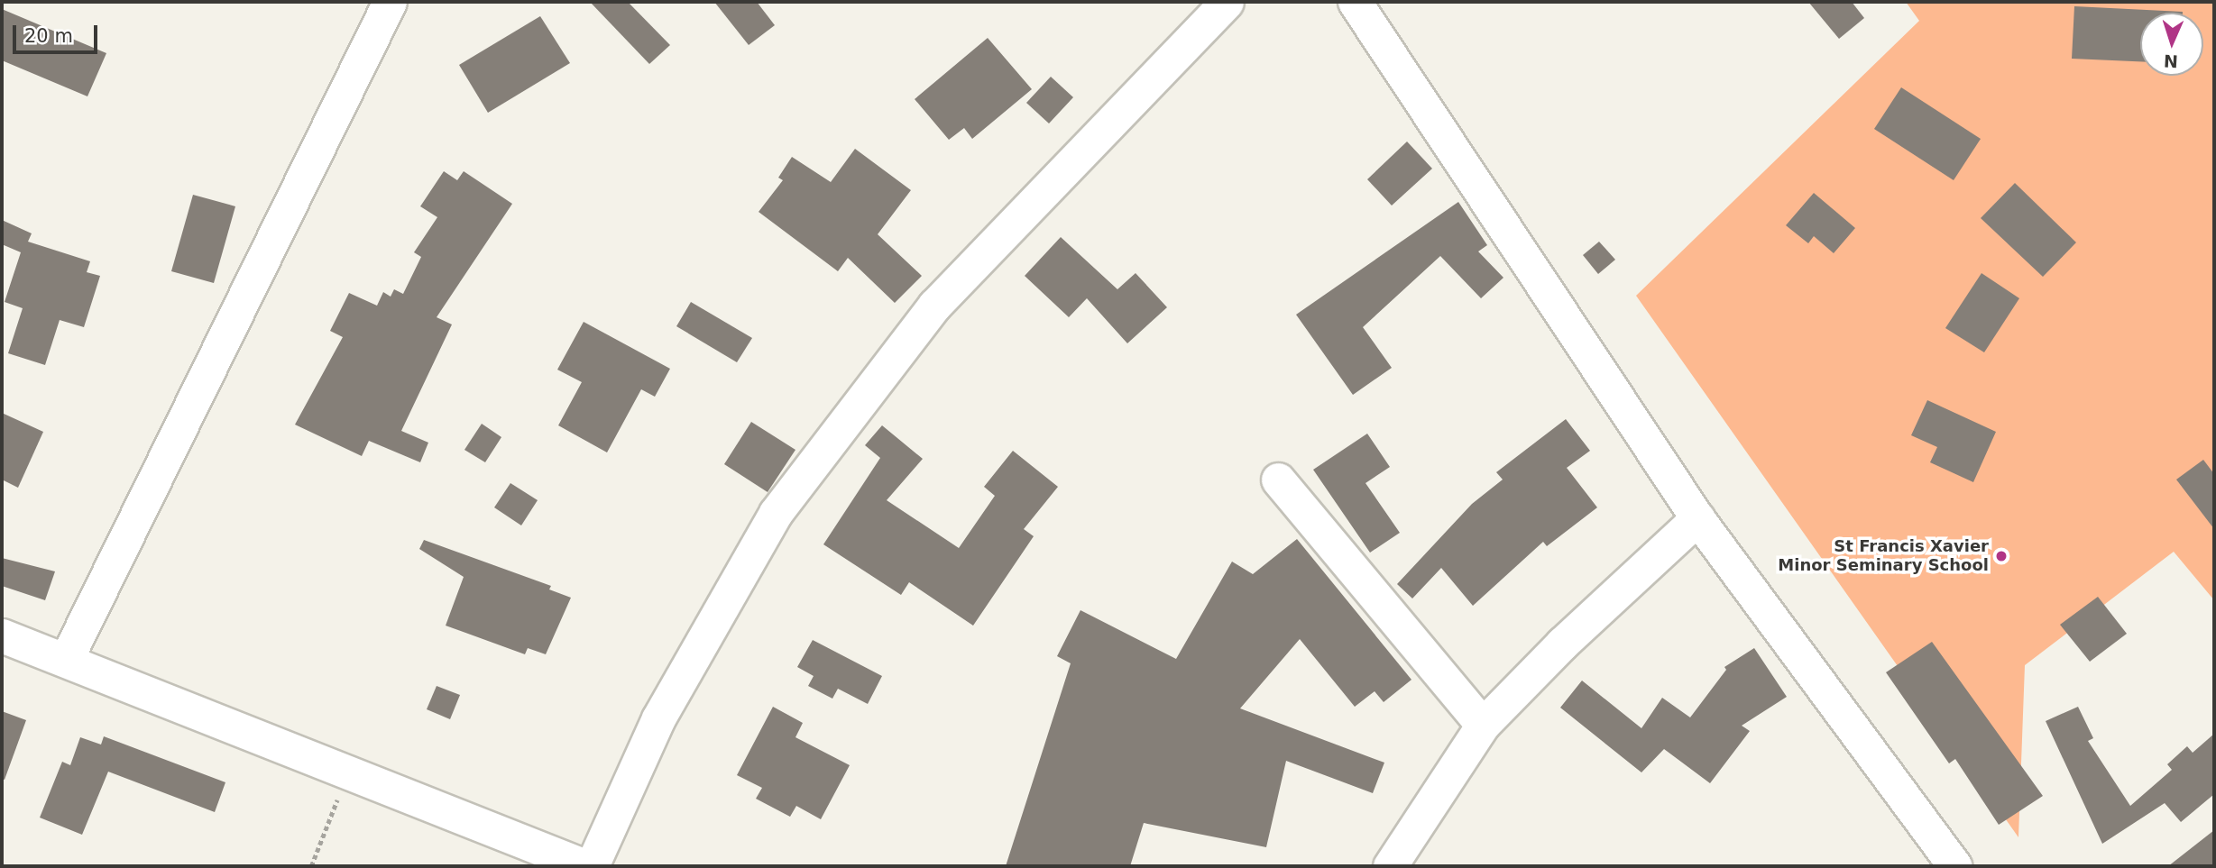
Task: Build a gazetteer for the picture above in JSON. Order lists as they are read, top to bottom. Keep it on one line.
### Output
{"places":["St Francis Xavier Minor Seminary School"],"scale_bar":"20 m","north":"bottom"}
